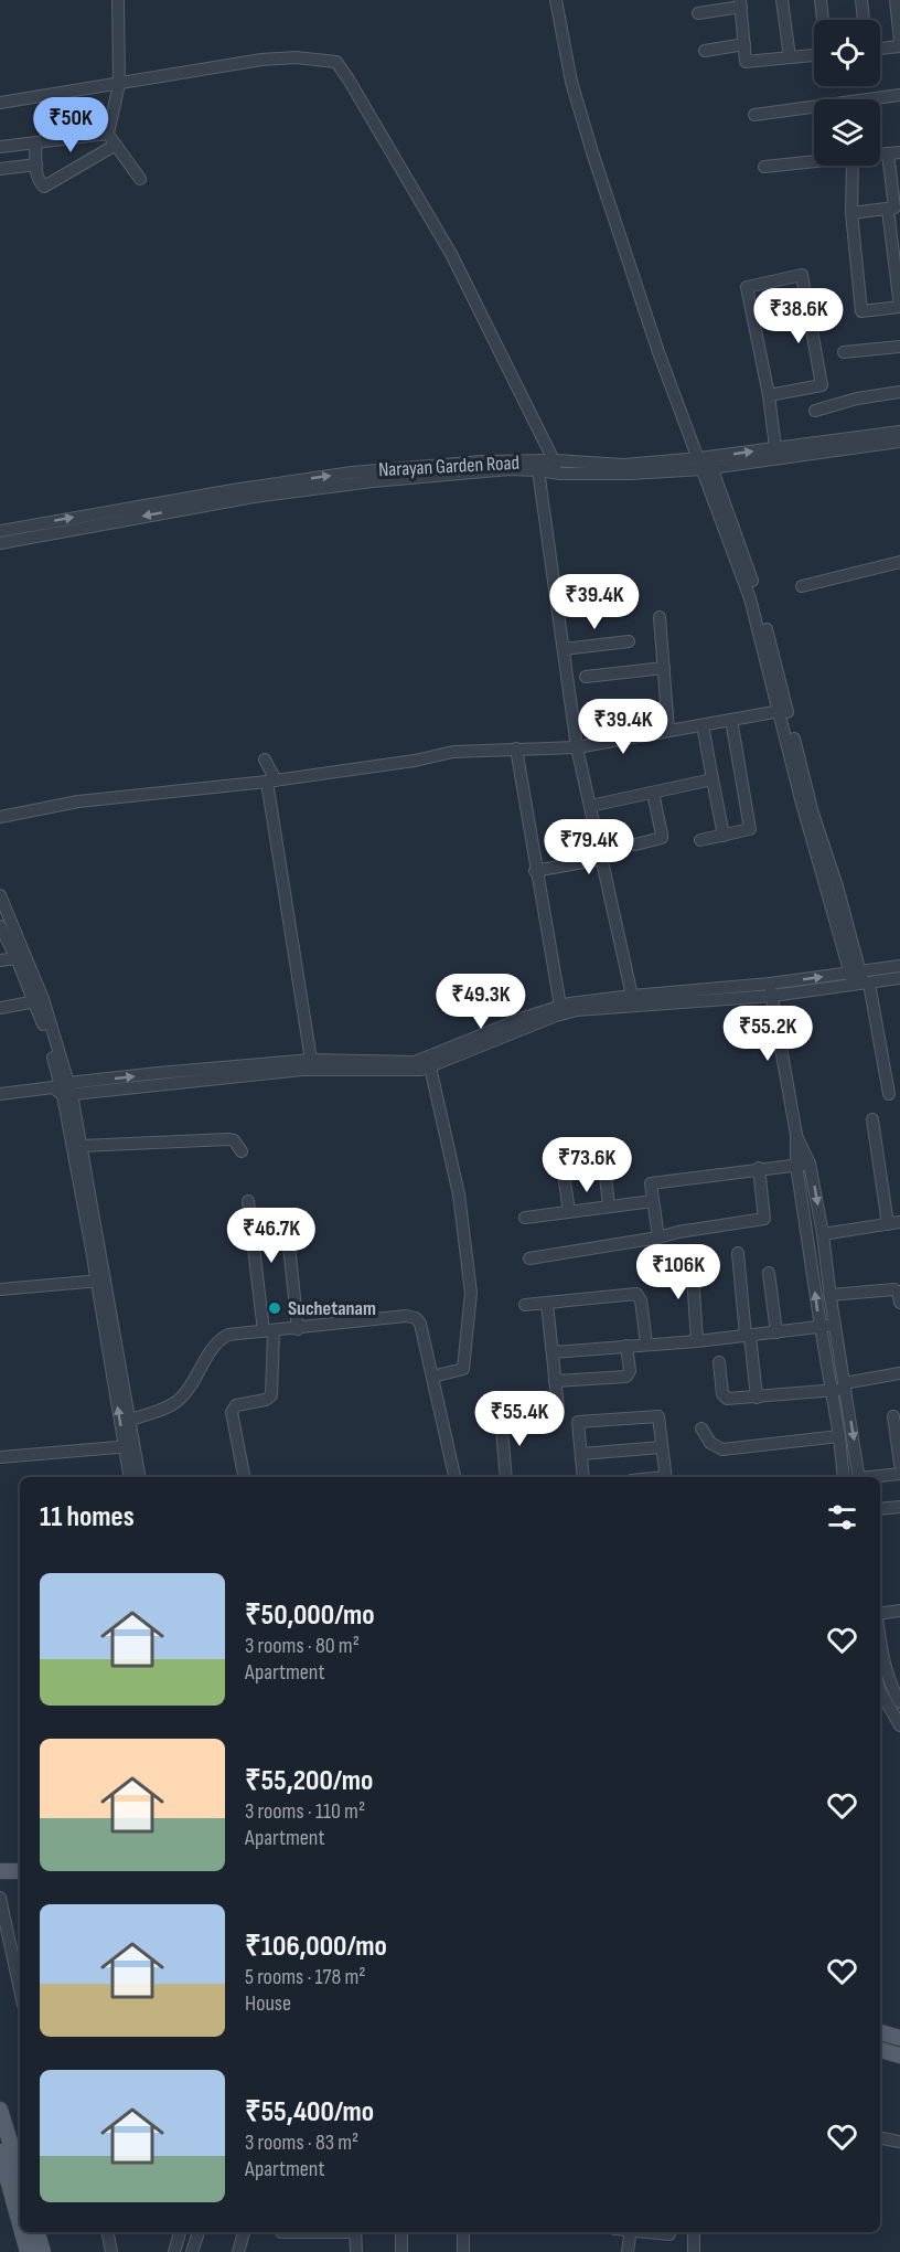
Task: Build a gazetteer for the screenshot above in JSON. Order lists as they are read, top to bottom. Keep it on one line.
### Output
{"streets":{"street":["Narayan Garden Road"]},"places":["Suchetanam"],"page":{"price":["₹50K","₹38.6K","₹39.4K","₹39.4K","₹79.4K","₹49.3K","₹55.2K","₹73.6K","₹46.7K","₹106K","₹55.4K"],"heading":"11 homes","list":[{"name":"₹50,000/mo","note":"3 rooms · 80 m² · Apartment"},{"name":"₹55,200/mo","note":"3 rooms · 110 m² · Apartment"},{"name":"₹106,000/mo","note":"5 rooms · 178 m² · House"},{"name":"₹55,400/mo","note":"3 rooms · 83 m² · Apartment"}]}}
